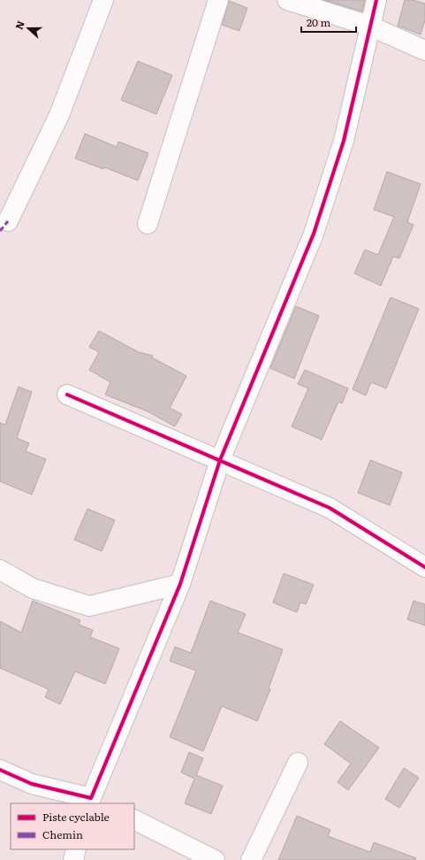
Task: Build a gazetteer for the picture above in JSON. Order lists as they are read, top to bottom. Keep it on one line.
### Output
{"legend":["Piste cyclable","Chemin"],"scale_bar":"20 m","north":"left"}
